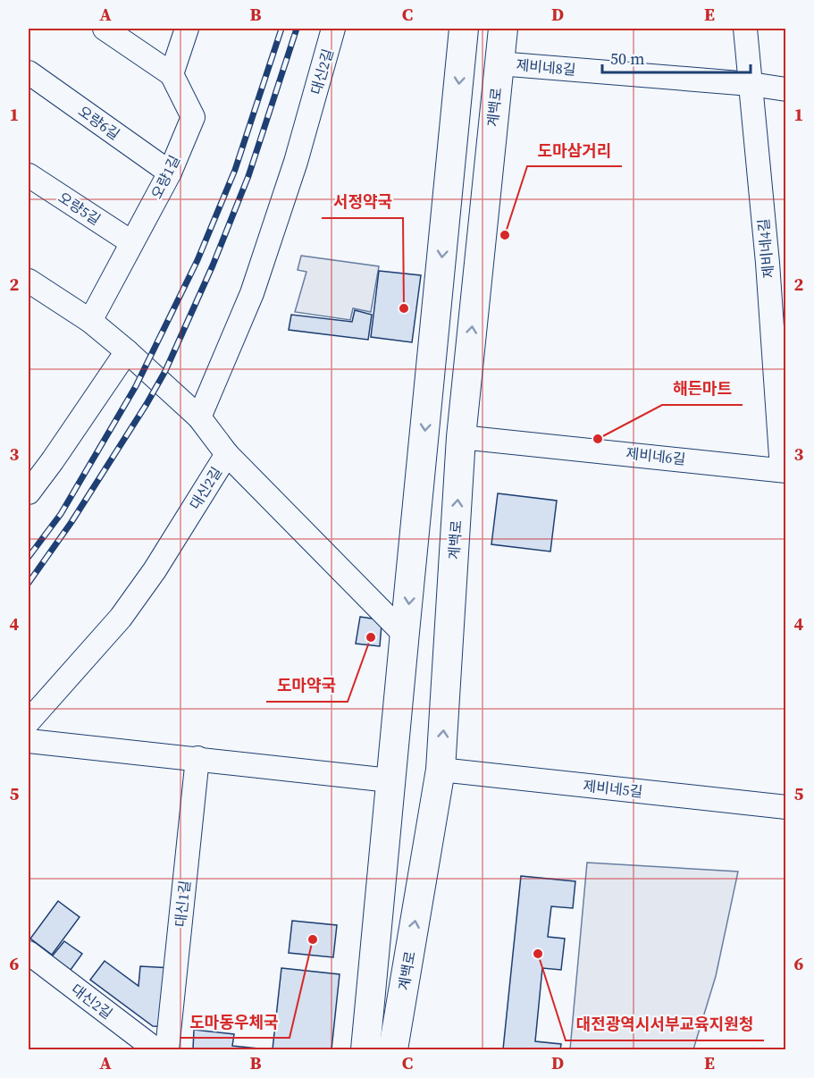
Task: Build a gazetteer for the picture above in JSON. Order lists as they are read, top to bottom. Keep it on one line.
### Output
{"streets":{"main road":["계백로"],"street":["제비네8길","대신2길","오량6길","오량1길","오량5길","제비네4길","제비네6길","제비네5길","대신1길"]},"crossings":[["제비네8길","계백로"],["제비네8길","제비네4길"],["계백로","제비네6길"],["계백로","제비네5길"],["오량6길","오량1길"],["오량1길","오량5길"],["제비네4길","제비네6길"]],"places":["도마삼거리","서정약국","해든마트","도마약국","도마동우체국","대전광역시서부교육지원청"],"scale_bar":"50 m","grid":{"columns":["A","B","C","D","E"],"rows":["1","2","3","4","5","6"]}}
